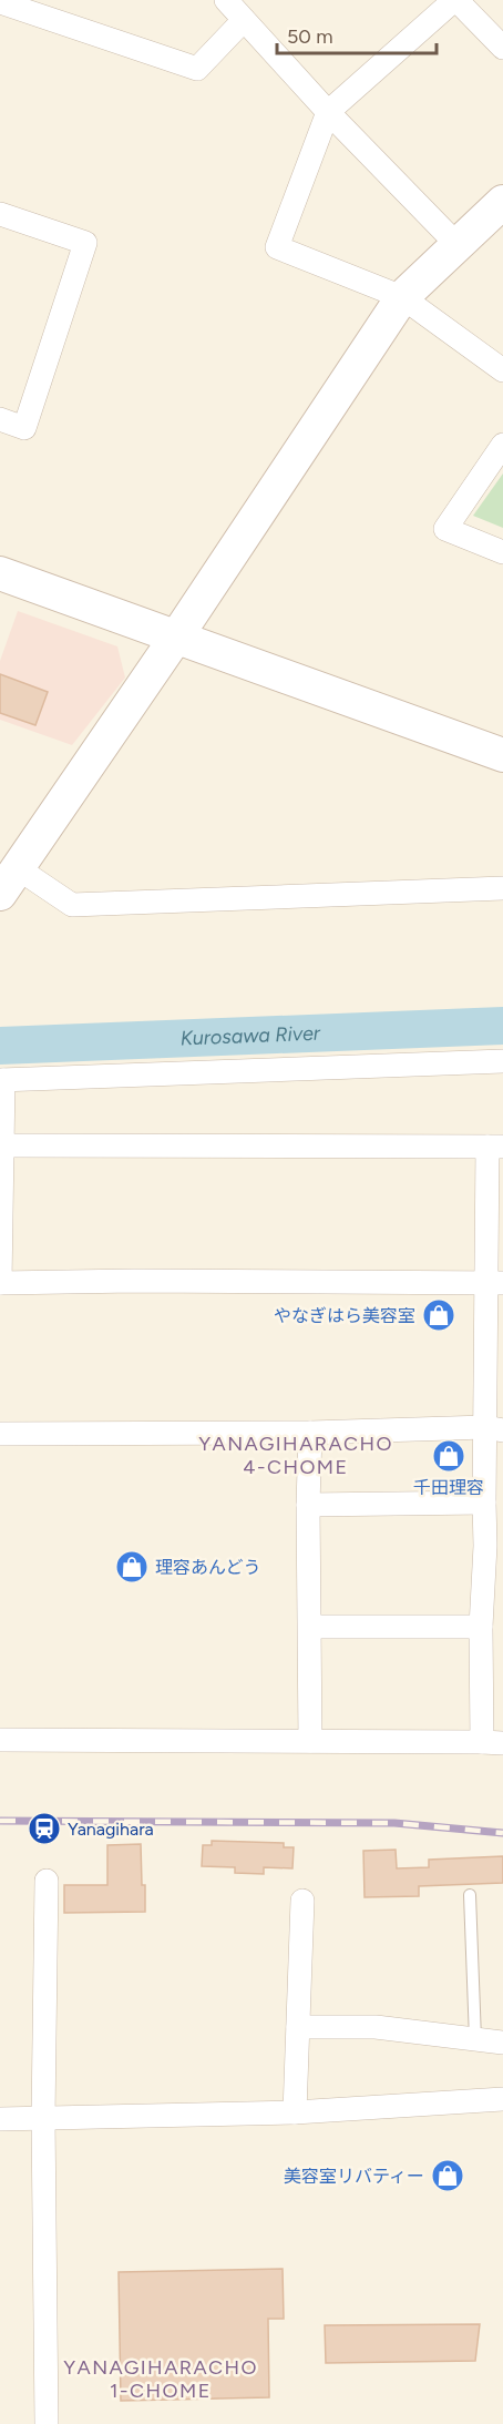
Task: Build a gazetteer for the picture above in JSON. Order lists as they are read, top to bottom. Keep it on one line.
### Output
{"districts":["YANAGIHARACHO 4-CHOME","YANAGIHARACHO 1-CHOME"],"water":["Kurosawa River"],"places":{"shop":["やなぎはら美容室","千田理容","理容あんどう","美容室リバティー"],"station":["Yanagihara"]},"scale_bar":"50 m"}
